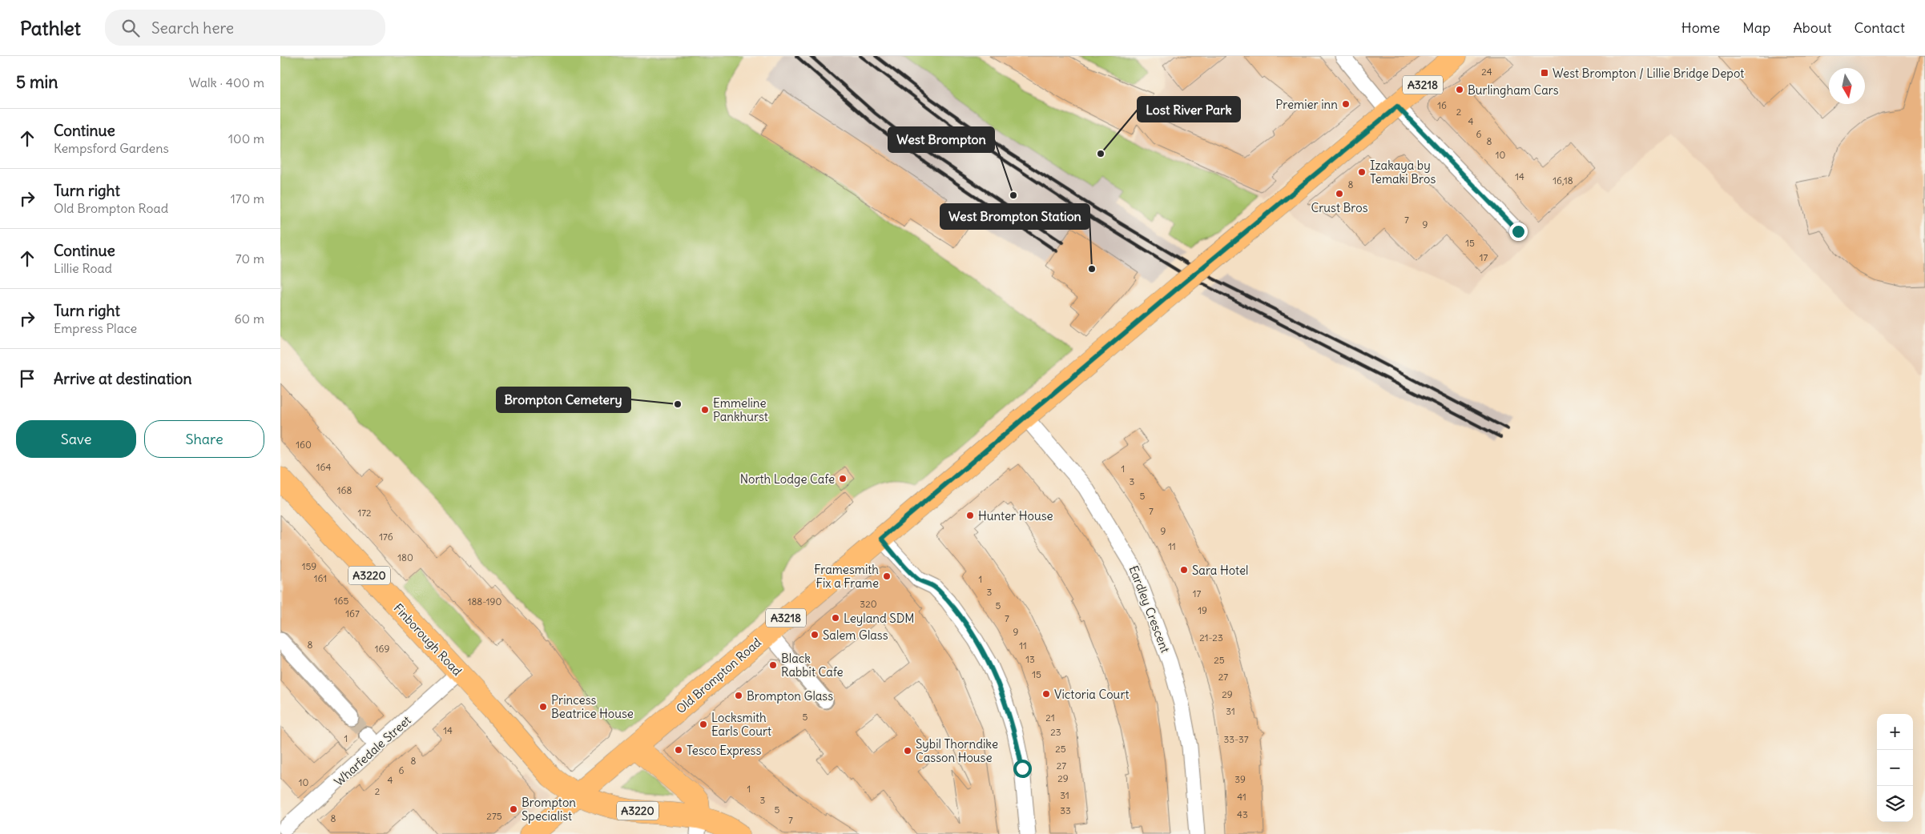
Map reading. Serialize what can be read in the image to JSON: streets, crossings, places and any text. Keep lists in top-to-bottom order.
{
  "streets": {
    "main road": [
      "A3218",
      "A3220",
      "Finborough Road",
      "Old Brompton Road"
    ],
    "street": ["Eardley Crescent", "Wharfedale Street"]
  },
  "crossings": [
    ["A3218", "Old Brompton Road"],
    ["A3220", "Finborough Road"],
    ["A3220", "Old Brompton Road"],
    ["Eardley Crescent", "Old Brompton Road"],
    ["Finborough Road", "Old Brompton Road"],
    ["Finborough Road", "Wharfedale Street"]
  ],
  "places": {
    "transit": ["West Brompton / Lillie Bridge Depot"],
    "other": [
      "Burlingham Cars",
      "Premier inn",
      "Lost River Park",
      "Izakaya by Temaki Bros",
      "Crust Bros",
      "West Brompton",
      "West Brompton Station",
      "Brompton Cemetery",
      "Emmeline Pankhurst",
      "North Lodge Cafe",
      "Hunter House",
      "Sara Hotel",
      "Framesmith Fix a Frame",
      "Leyland SDM",
      "Salem Glass",
      "Black Rabbit Cafe",
      "Victoria Court",
      "Brompton Glass",
      "Princess Beatrice House",
      "Locksmith Earls Court",
      "Tesco Express",
      "Sybil Thorndike Casson House",
      "Brompton Specialist"
    ]
  },
  "house_numbers": [
    "24",
    "16",
    "2",
    "4",
    "6",
    "8",
    "10",
    "14",
    "16,18",
    "8",
    "7",
    "9",
    "15",
    "17",
    "160",
    "164",
    "1",
    "3",
    "168",
    "5",
    "7",
    "172",
    "9",
    "176",
    "11",
    "180",
    "159",
    "161",
    "1",
    "3",
    "17",
    "165",
    "188-190",
    "320",
    "5",
    "19",
    "167",
    "7",
    "9",
    "21-23",
    "8",
    "11",
    "169",
    "13",
    "25",
    "15",
    "27",
    "29",
    "31",
    "5",
    "21",
    "14",
    "23",
    "1",
    "33-37",
    "25",
    "8",
    "27",
    "6",
    "29",
    "39",
    "4",
    "10",
    "1",
    "2",
    "31",
    "41",
    "3",
    "5",
    "33",
    "43",
    "275",
    "8",
    "7"
  ],
  "north": "bottom",
  "page": {
    "header": "Pathlet",
    "search": "Search here",
    "nav": [
      "Home",
      "Map",
      "About",
      "Contact"
    ],
    "heading": ["5 min", "Walk · 400 m"],
    "list": [
      ["Continue", "Kempsford Gardens", "100 m"],
      ["Turn right", "Old Brompton Road", "170 m"],
      ["Continue", "Lillie Road", "70 m"],
      ["Turn right", "Empress Place", "60 m"],
      "Arrive at destination"
    ],
    "buttons": ["Save", "Share"],
    "map_buttons": ["+", "−"]
  }
}
